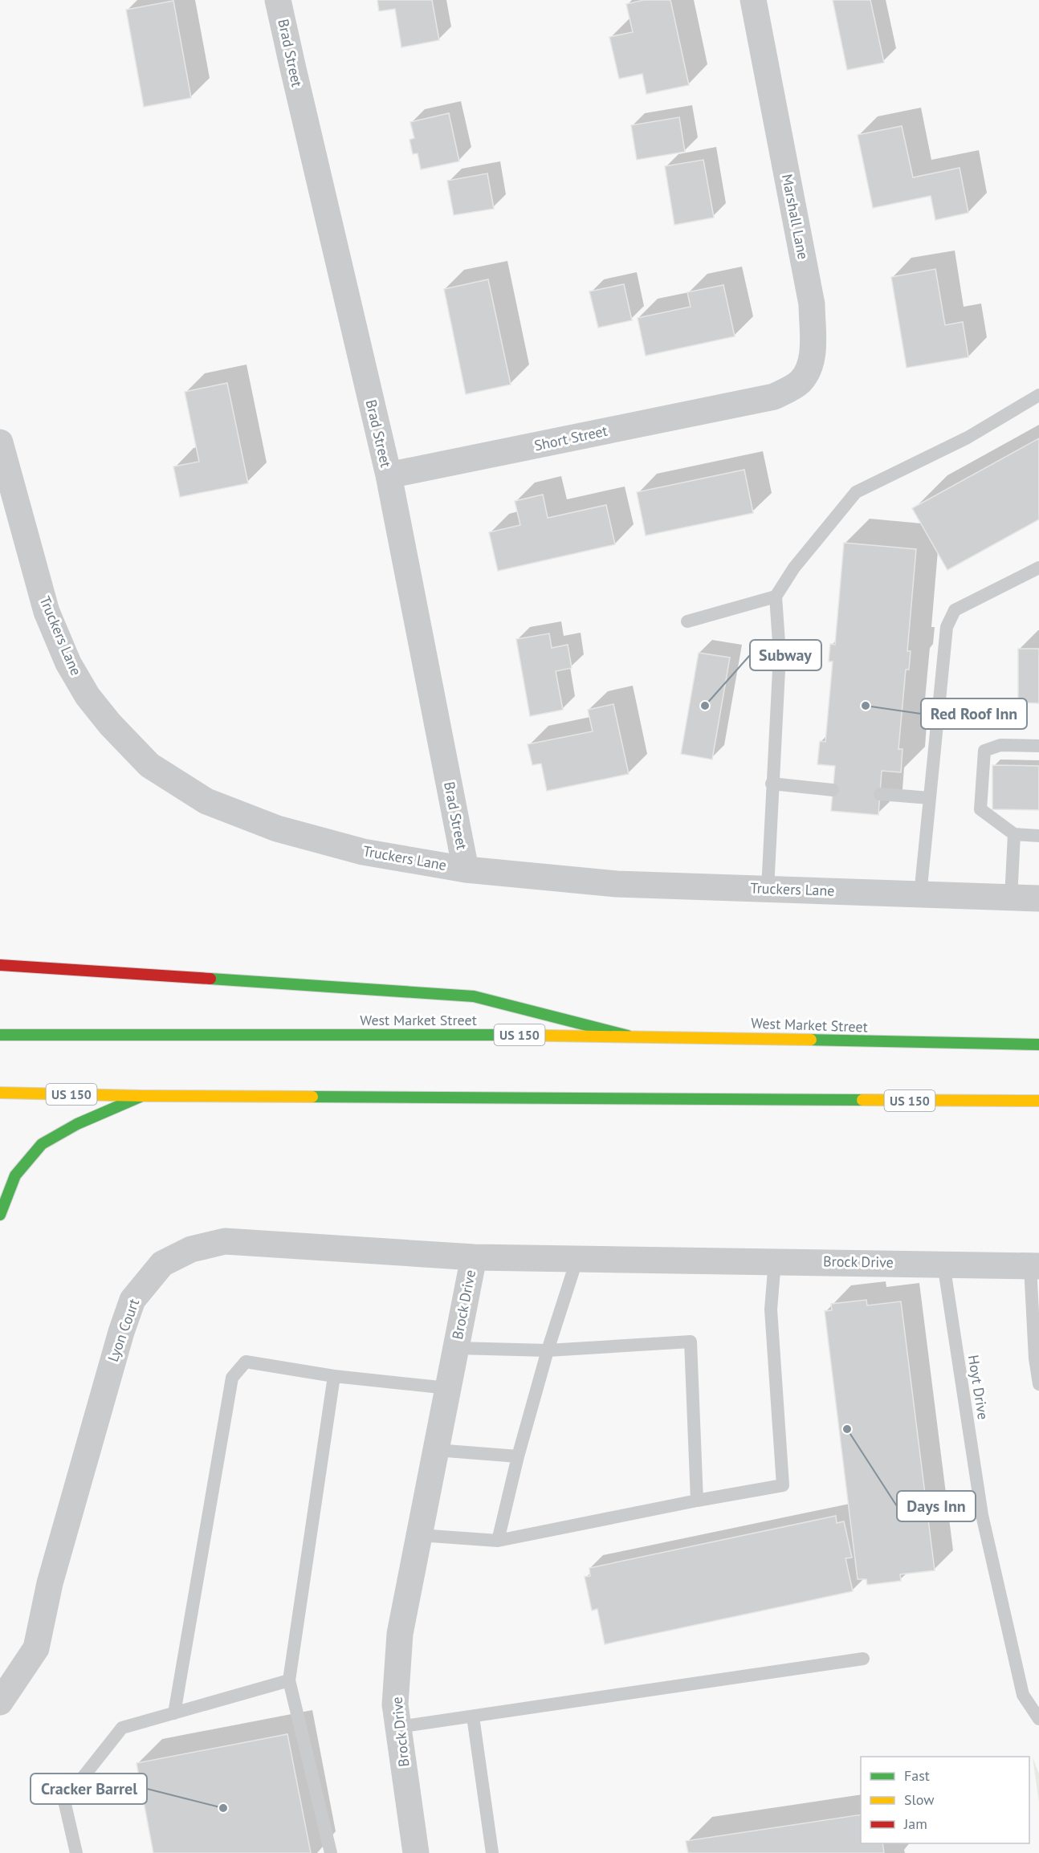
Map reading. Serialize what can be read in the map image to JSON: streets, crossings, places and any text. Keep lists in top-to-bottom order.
{
  "streets": {
    "main road": ["West Market Street", "US 150"],
    "street": [
      "Brad Street",
      "Marshall Lane",
      "Short Street",
      "Truckers Lane",
      "Brock Drive",
      "Lyon Court"
    ],
    "lane": ["Hoyt Drive"]
  },
  "crossings": [
    ["Brad Street", "Short Street"],
    ["Brad Street", "Truckers Lane"],
    ["Marshall Lane", "Short Street"],
    ["Brock Drive", "Lyon Court"],
    ["Brock Drive", "Hoyt Drive"]
  ],
  "places": [
    "Subway",
    "Red Roof Inn",
    "Days Inn",
    "Cracker Barrel"
  ],
  "legend": ["Fast", "Slow", "Jam"]
}
